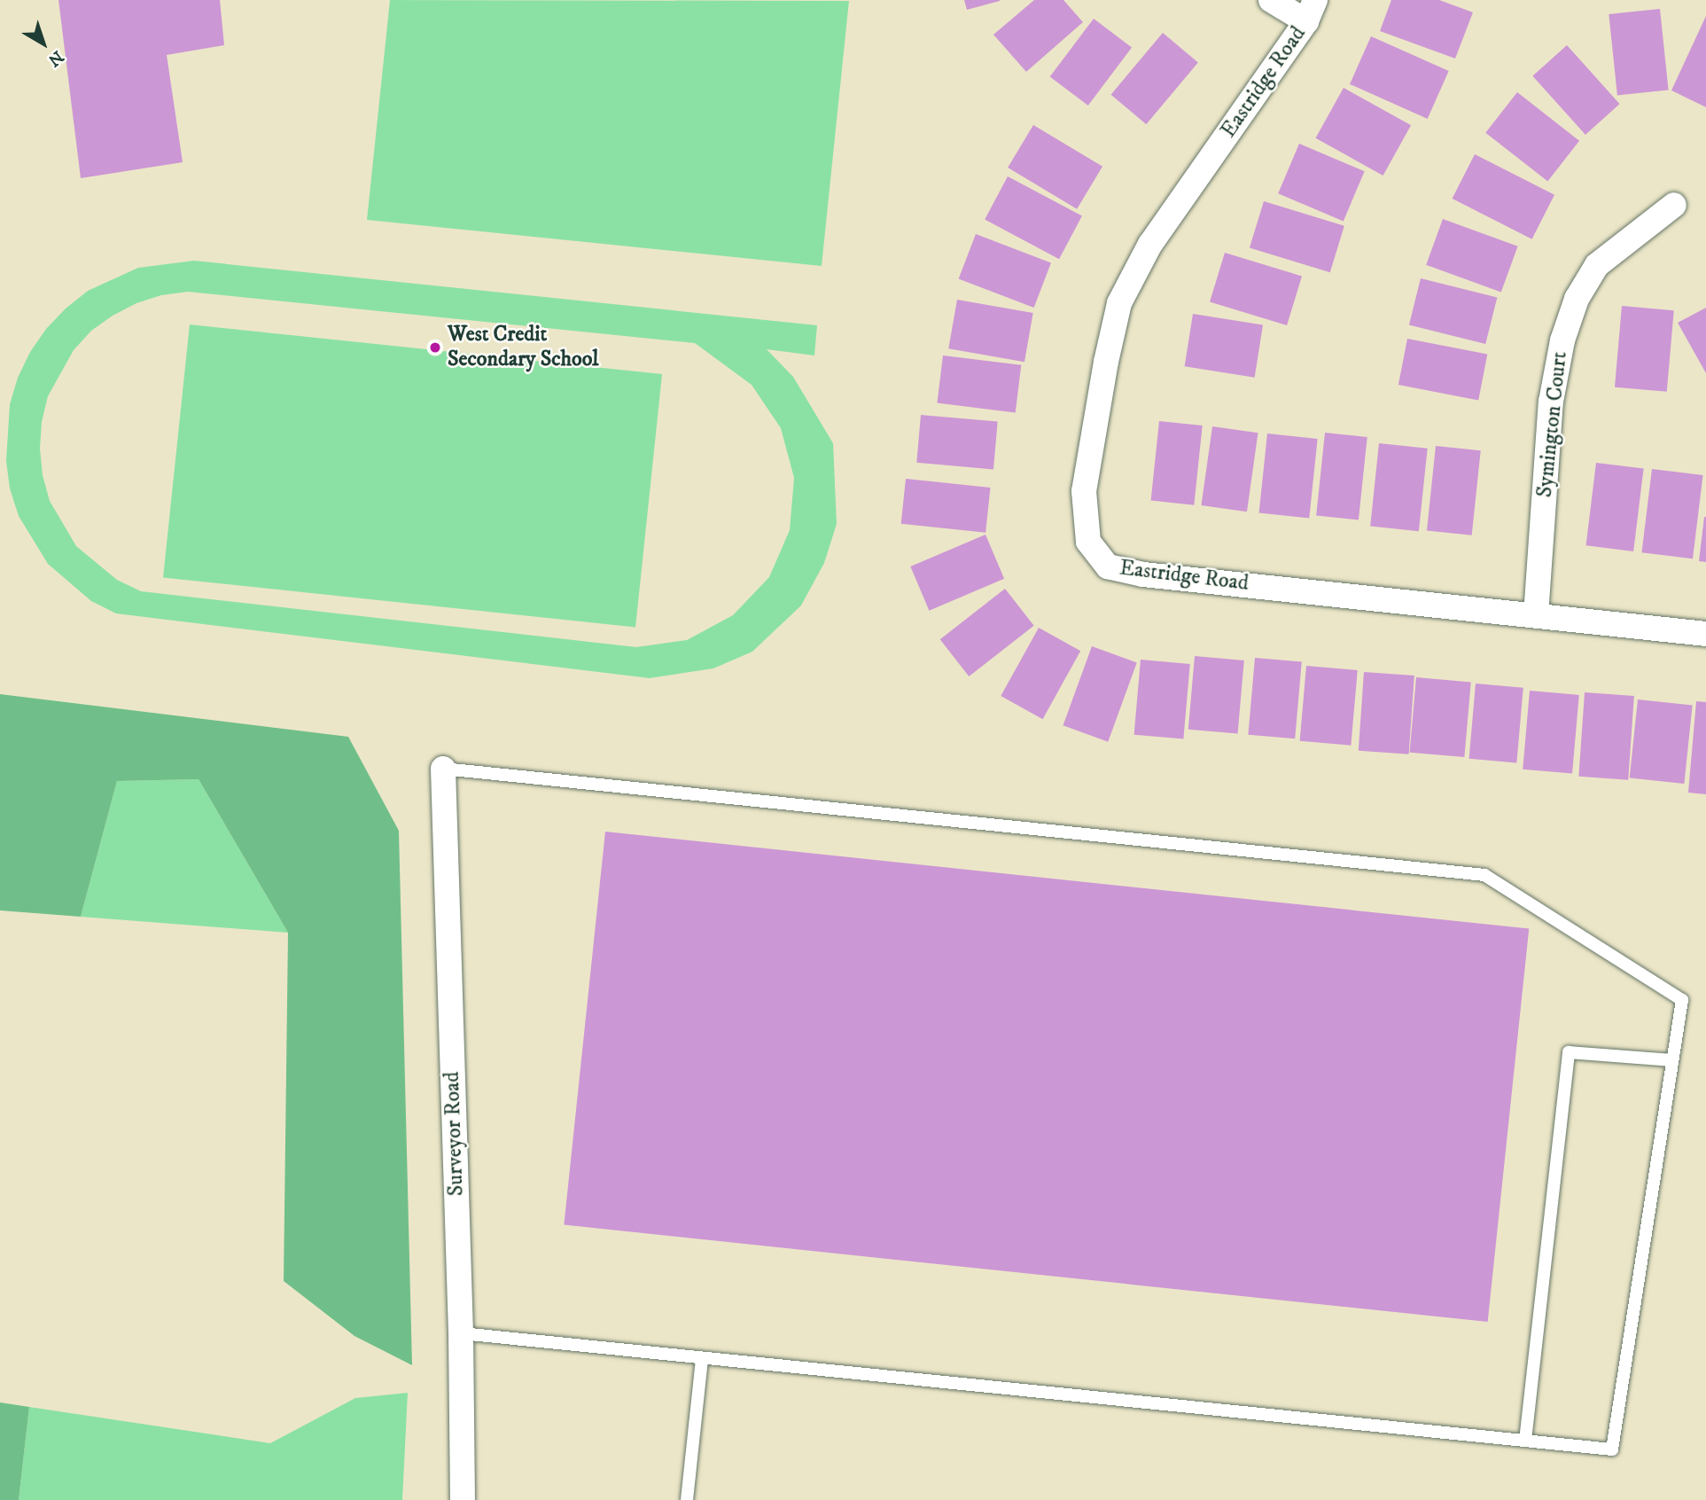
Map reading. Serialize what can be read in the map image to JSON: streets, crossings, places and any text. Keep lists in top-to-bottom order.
{
  "streets": {
    "street": ["Eastridge Road", "Symington Court", "Surveyor Road"]
  },
  "crossings": [
    ["Eastridge Road", "Symington Court"]
  ],
  "places": ["West Credit Secondary School"],
  "north": "bottom right"
}
